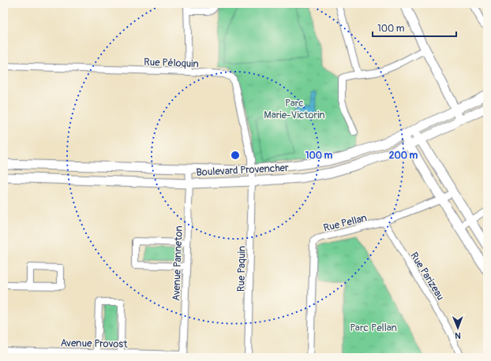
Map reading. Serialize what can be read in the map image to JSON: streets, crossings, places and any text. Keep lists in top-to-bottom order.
{
  "streets": {
    "street": [
      "Rue Péloquin",
      "Boulevard Provencher",
      "Rue Pellan",
      "Avenue Panneton",
      "Rue Paquin",
      "Rue Parizeau",
      "Avenue Provost"
    ]
  },
  "crossings": [
    ["Rue Péloquin", "Boulevard Provencher"],
    ["Rue Péloquin", "Rue Paquin"],
    ["Boulevard Provencher", "Avenue Panneton"],
    ["Boulevard Provencher", "Rue Paquin"],
    ["Rue Pellan", "Rue Parizeau"],
    ["Avenue Panneton", "Avenue Provost"]
  ],
  "parks": ["Parc Marie-Victorin", "Parc Pellan"],
  "scale_bar": "100 m",
  "north": "bottom",
  "rings": ["100 m", "200 m"]
}
